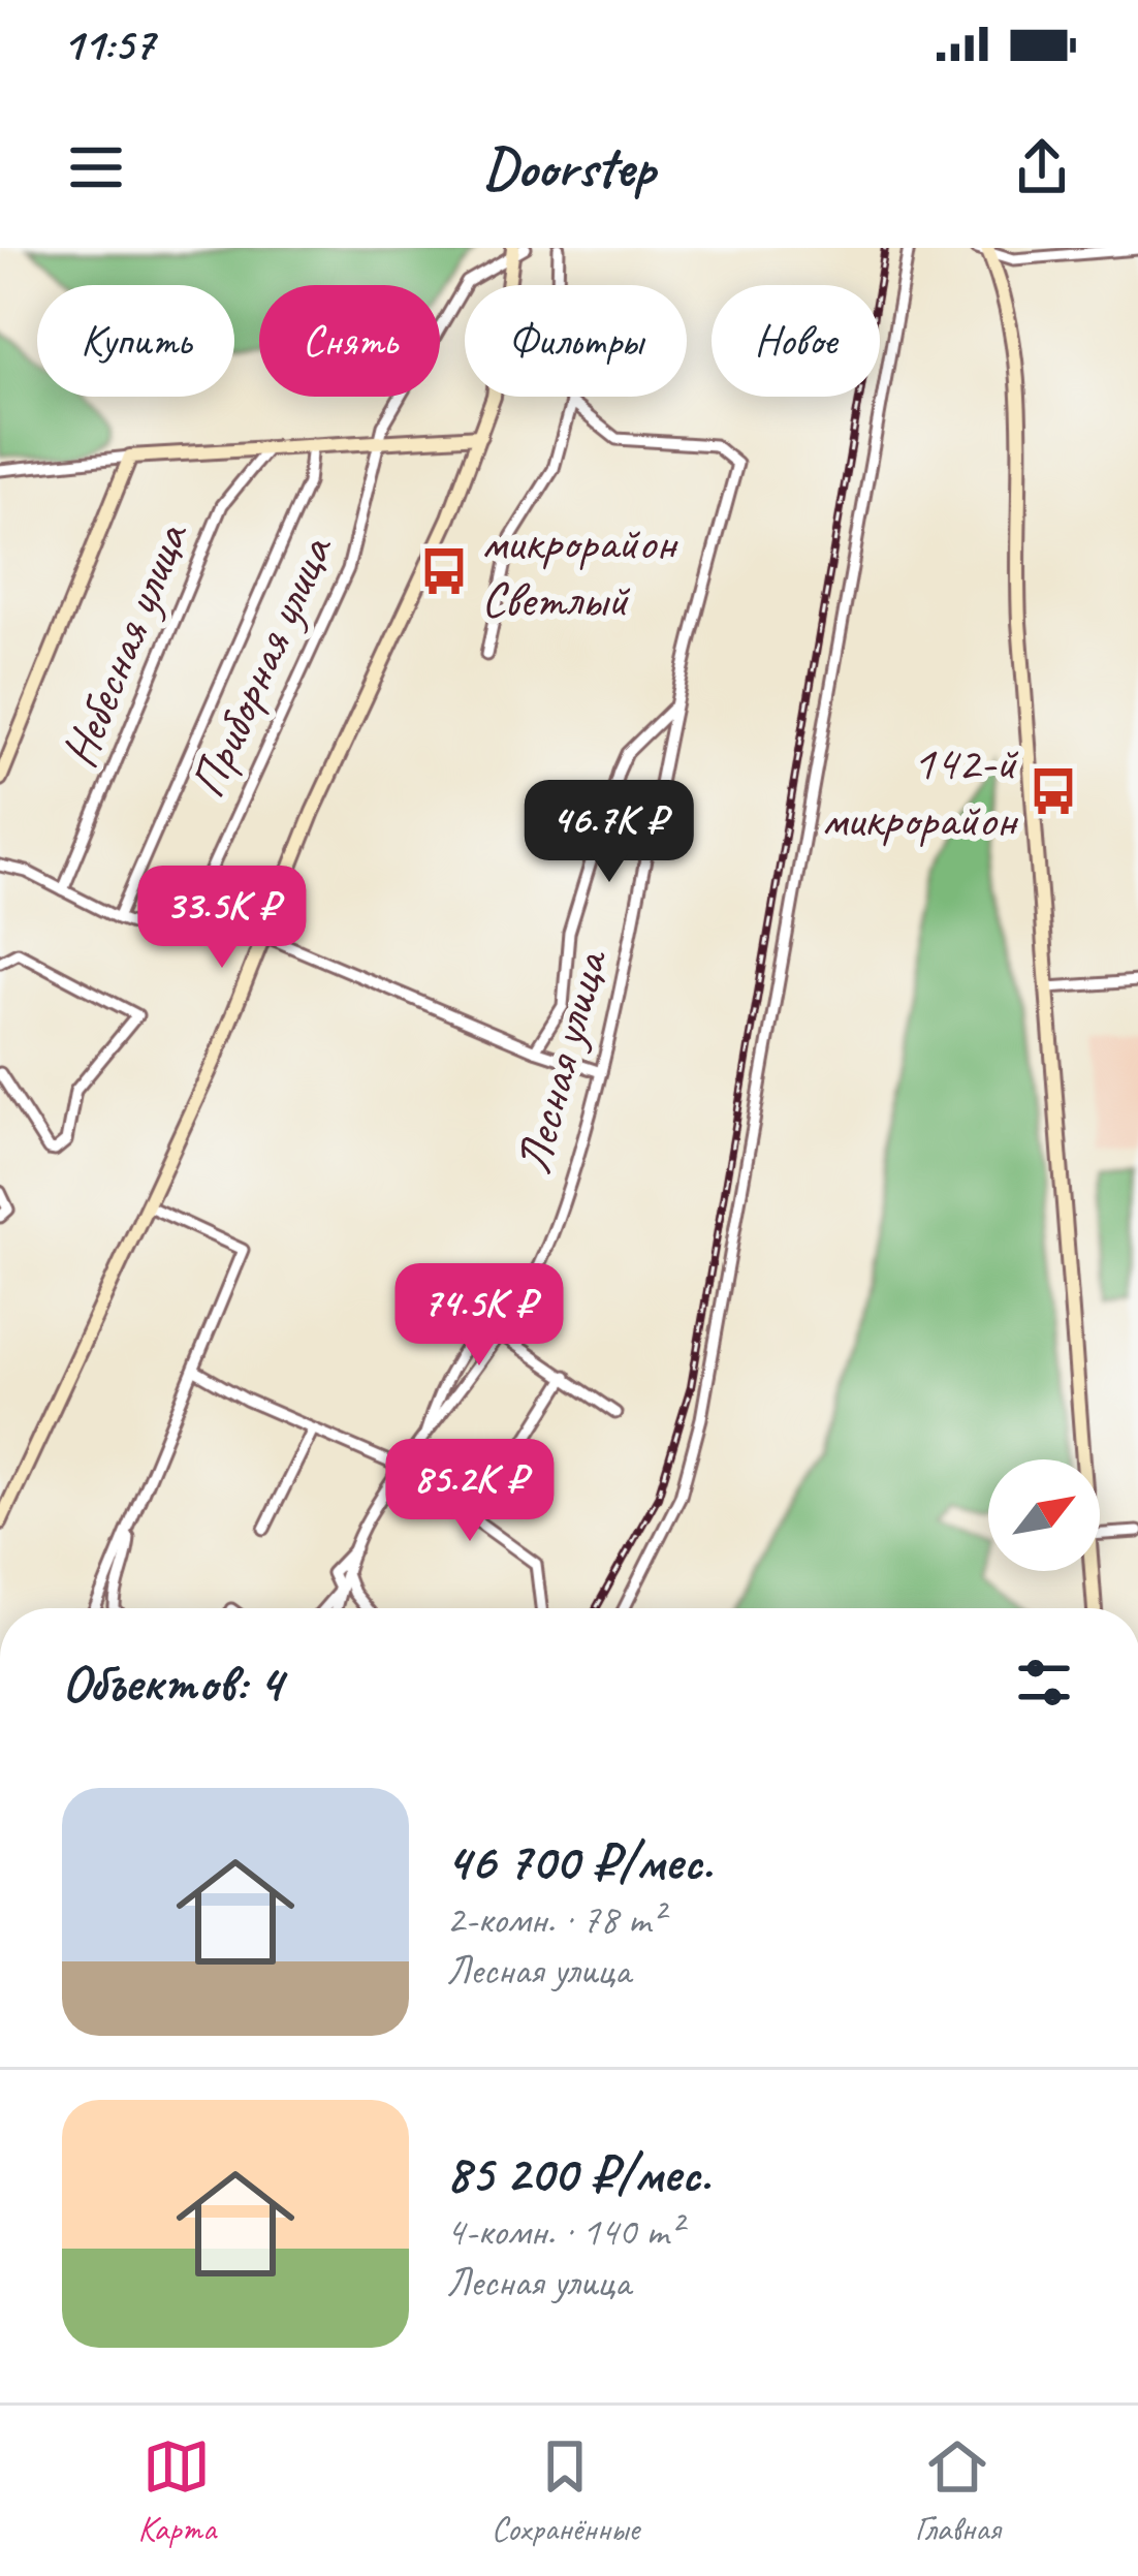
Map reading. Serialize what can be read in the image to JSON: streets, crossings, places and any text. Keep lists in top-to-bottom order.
{
  "streets": {
    "street": ["Небесная улица", "Приборная улица", "Лесная улица"]
  },
  "places": {
    "bus stop": ["микрорайон Светлый", "142-й микрорайон"]
  },
  "north": "top right",
  "page": {
    "status": "11:57",
    "header": "Doorstep",
    "chip": [
      "Купить",
      "Снять",
      "Фильтры",
      "Новое"
    ],
    "price": [
      "46.7K ₽",
      "33.5K ₽",
      "74.5K ₽",
      "85.2K ₽"
    ],
    "heading": "Объектов: 4",
    "list": [
      {
        "name": "46 700 ₽/мес.",
        "note": "2-комн. · 78 m² · Лесная улица"
      },
      {
        "name": "85 200 ₽/мес.",
        "note": "4-комн. · 140 m² · Лесная улица"
      }
    ],
    "tabs": ["Карта", "Сохранённые", "Главная"]
  }
}
